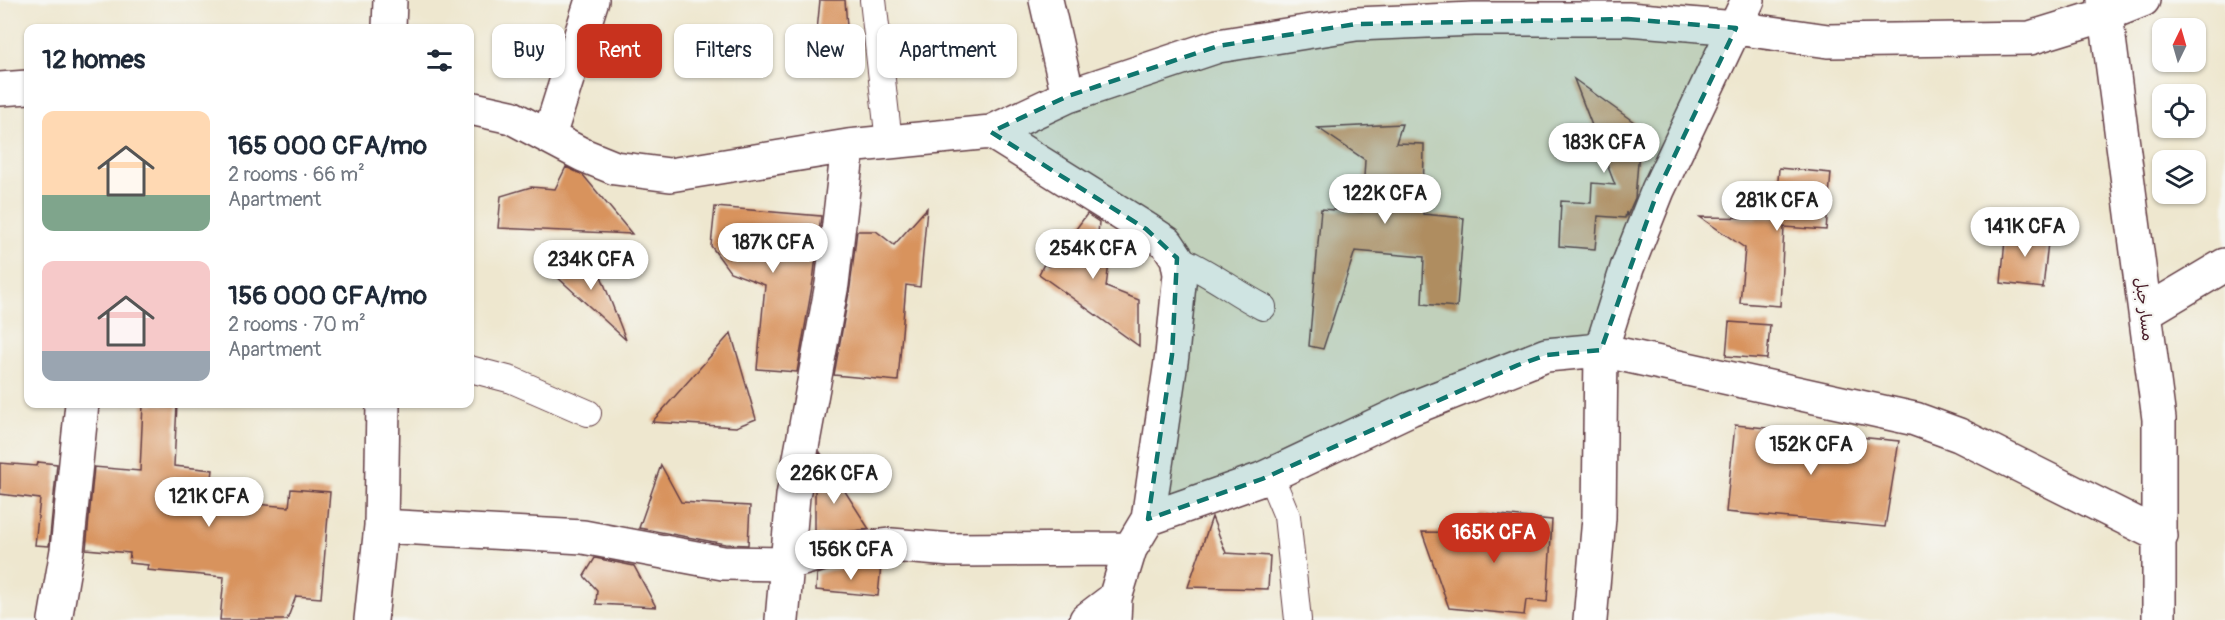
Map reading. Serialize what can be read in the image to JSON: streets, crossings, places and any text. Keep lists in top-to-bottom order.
{
  "streets": {
    "street": ["مسار جبل"]
  },
  "north": "top",
  "page": {
    "chip": [
      "Buy",
      "Rent",
      "Filters",
      "New",
      "Apartment"
    ],
    "heading": "12 homes",
    "list": [
      {
        "name": "165 000 CFA/mo",
        "note": "2 rooms · 66 m² · Apartment"
      },
      {
        "name": "156 000 CFA/mo",
        "note": "2 rooms · 70 m² · Apartment"
      }
    ],
    "price": [
      "183K CFA",
      "122K CFA",
      "281K CFA",
      "141K CFA",
      "187K CFA",
      "254K CFA",
      "234K CFA",
      "152K CFA",
      "226K CFA",
      "121K CFA",
      "165K CFA",
      "156K CFA"
    ]
  }
}
